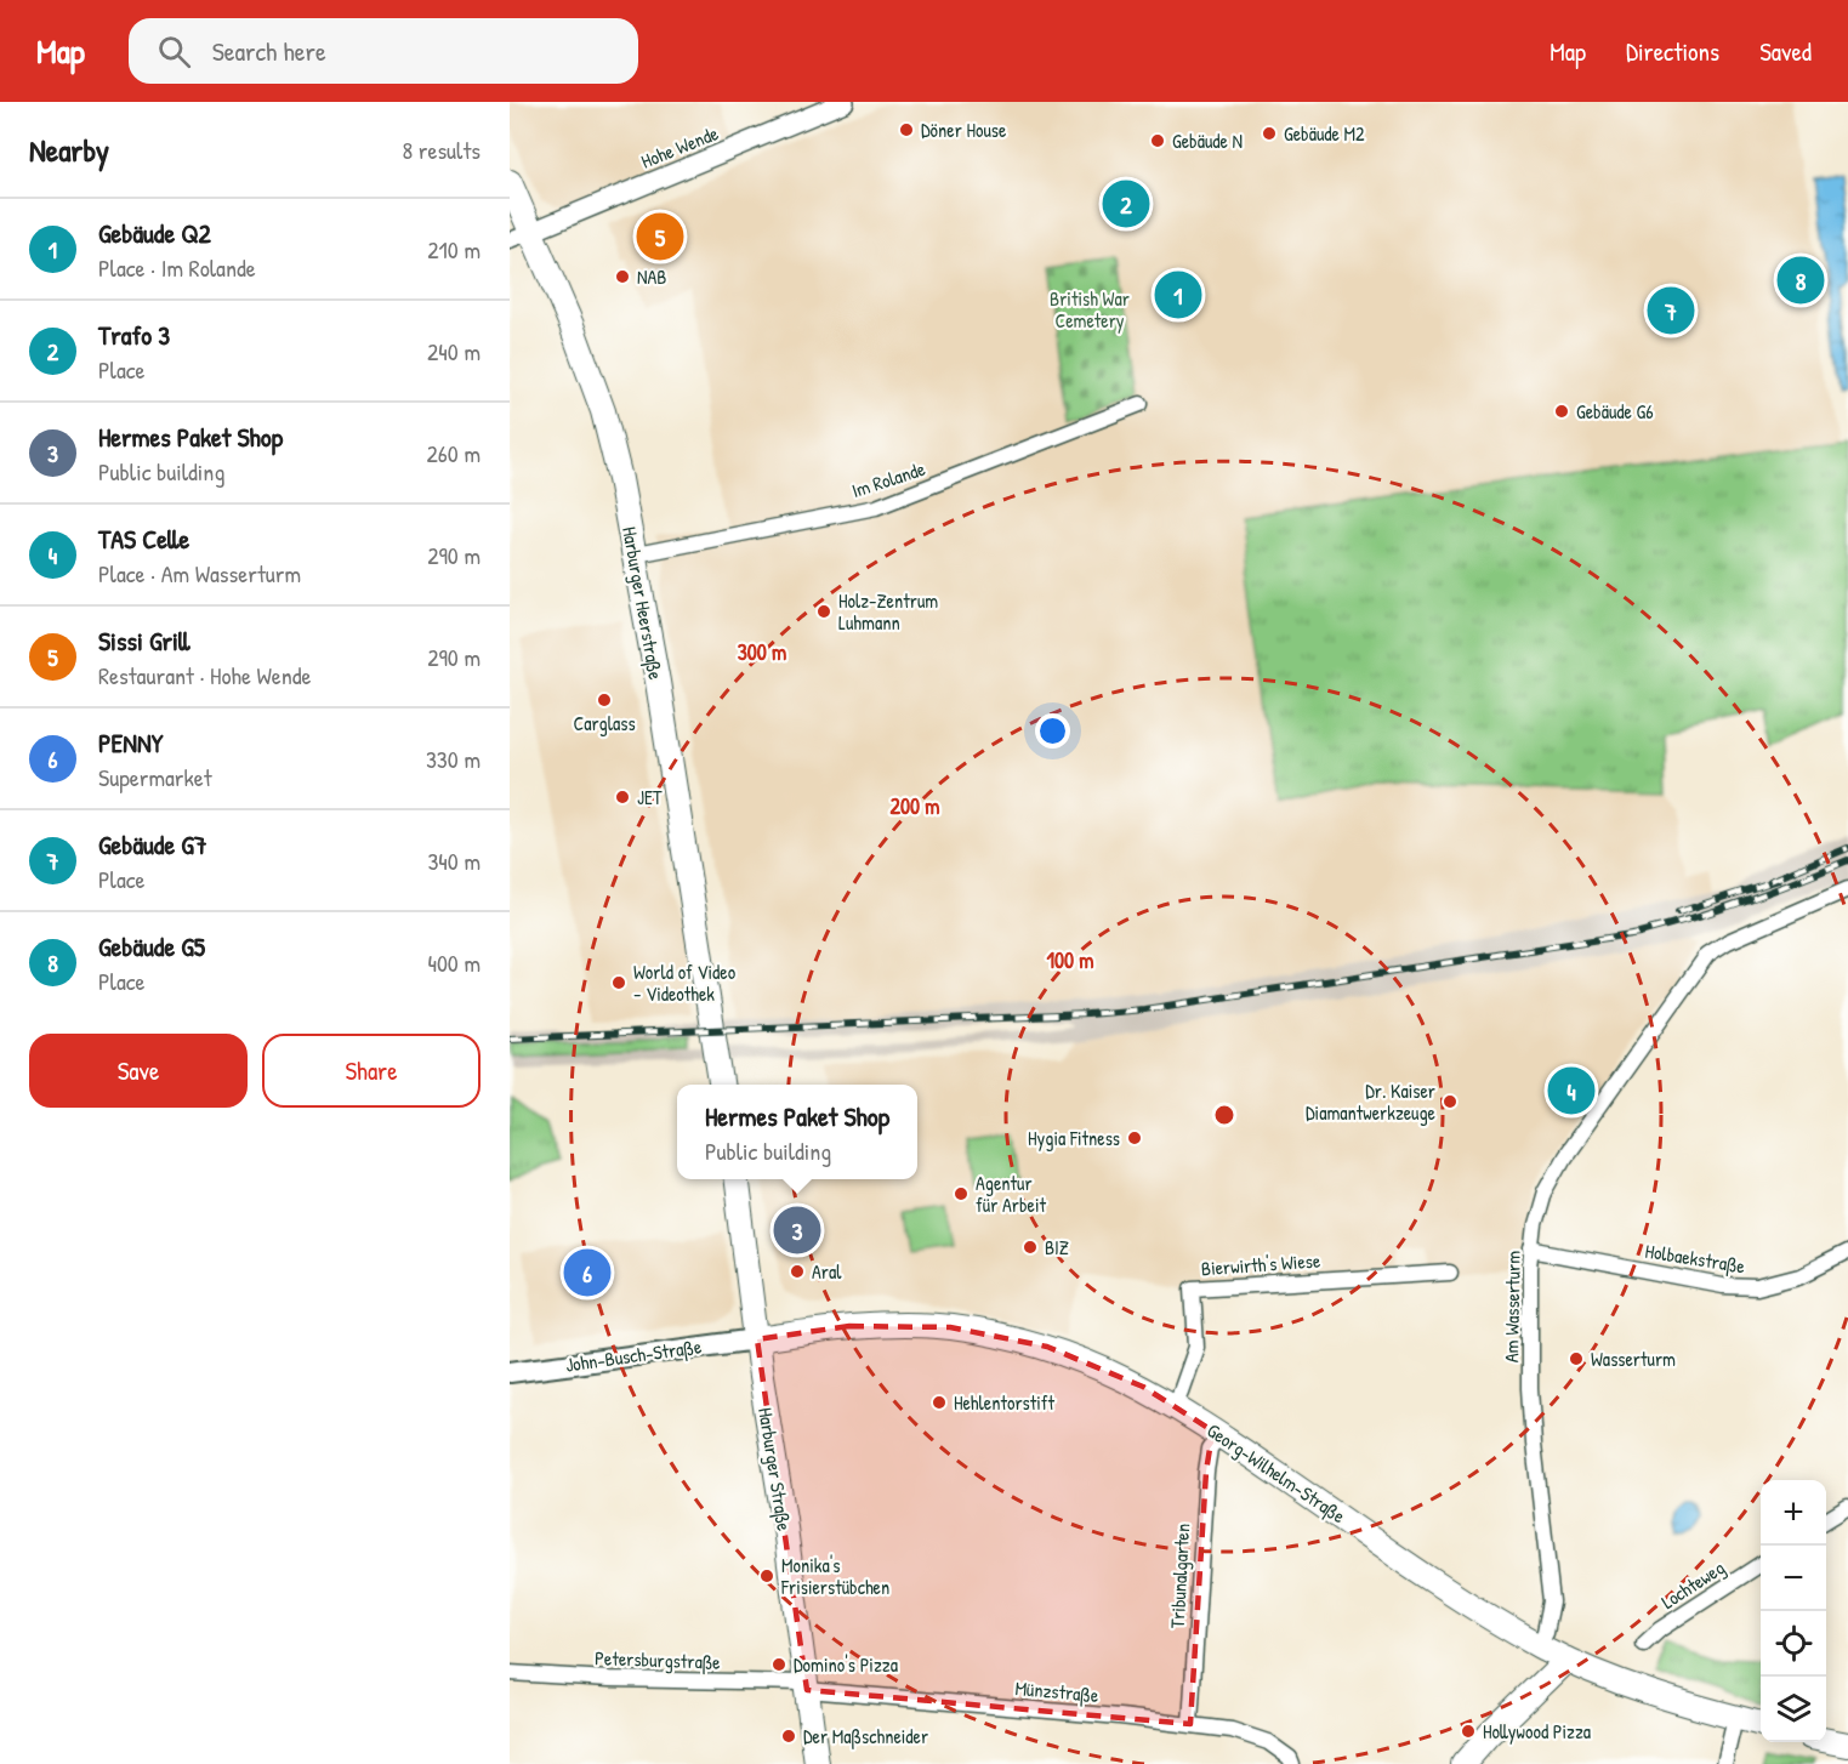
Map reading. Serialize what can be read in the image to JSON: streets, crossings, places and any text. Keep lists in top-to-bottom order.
{
  "streets": {
    "main road": [
      "Harburger Heerstraße",
      "John-Busch-Straße",
      "Harburger Straße",
      "Georg-Wilhelm-Straße"
    ],
    "street": [
      "Hohe Wende",
      "Im Rolande",
      "Holbaekstraße",
      "Bierwirth's Wiese",
      "Am Wasserturm",
      "Tribunalgarten",
      "Lochteweg",
      "Petersburgstraße",
      "Münzstraße"
    ]
  },
  "crossings": [
    ["Hohe Wende", "Harburger Heerstraße"],
    ["Im Rolande", "Harburger Heerstraße"],
    ["Holbaekstraße", "Am Wasserturm"],
    ["Bierwirth's Wiese", "Georg-Wilhelm-Straße"],
    ["Am Wasserturm", "Georg-Wilhelm-Straße"],
    ["John-Busch-Straße", "Harburger Straße"],
    ["John-Busch-Straße", "Georg-Wilhelm-Straße"],
    ["Harburger Straße", "Georg-Wilhelm-Straße"],
    ["Harburger Straße", "Petersburgstraße"],
    ["Harburger Straße", "Münzstraße"],
    ["Georg-Wilhelm-Straße", "Tribunalgarten"],
    ["Tribunalgarten", "Münzstraße"],
    ["Petersburgstraße", "Münzstraße"]
  ],
  "parks": ["British War Cemetery"],
  "places": [
    "Döner House",
    "Gebäude M2",
    "Gebäude N",
    "NAB",
    "Gebäude G6",
    "Holz-Zentrum Luhmann",
    "Carglass",
    "JET",
    "World of Video - Videothek",
    "Dr. Kaiser Diamantwerkzeuge",
    "Hygia Fitness",
    "Agentur für Arbeit",
    "BIZ",
    "Aral",
    "Wasserturm",
    "Hehlentorstift",
    "Monika's Frisierstübchen",
    "Domino's Pizza",
    "Hollywood Pizza",
    "Der Maßschneider"
  ],
  "page": {
    "header": "Map",
    "search": "Search here",
    "nav": ["Map", "Directions", "Saved"],
    "heading": ["Nearby", "8 results"],
    "pins": [
      "2",
      "5",
      "8",
      "1",
      "7",
      "4",
      "3",
      "6"
    ],
    "list": [
      {
        "mark": "1",
        "name": "Gebäude Q2",
        "note": "Place · Im Rolande",
        "value": "210 m"
      },
      {
        "mark": "2",
        "name": "Trafo 3",
        "note": "Place",
        "value": "240 m"
      },
      {
        "mark": "3",
        "name": "Hermes Paket Shop",
        "note": "Public building",
        "value": "260 m"
      },
      {
        "mark": "4",
        "name": "TAS Celle",
        "note": "Place · Am Wasserturm",
        "value": "290 m"
      },
      {
        "mark": "5",
        "name": "Sissi Grill",
        "note": "Restaurant · Hohe Wende",
        "value": "290 m"
      },
      {
        "mark": "6",
        "name": "PENNY",
        "note": "Supermarket",
        "value": "330 m"
      },
      {
        "mark": "7",
        "name": "Gebäude G7",
        "note": "Place",
        "value": "340 m"
      },
      {
        "mark": "8",
        "name": "Gebäude G5",
        "note": "Place",
        "value": "400 m"
      }
    ],
    "buttons": ["Save", "Share"],
    "popup": ["Hermes Paket Shop", "Public building"],
    "map_buttons": ["+", "−"]
  },
  "rings": ["300 m", "200 m", "100 m"]
}
